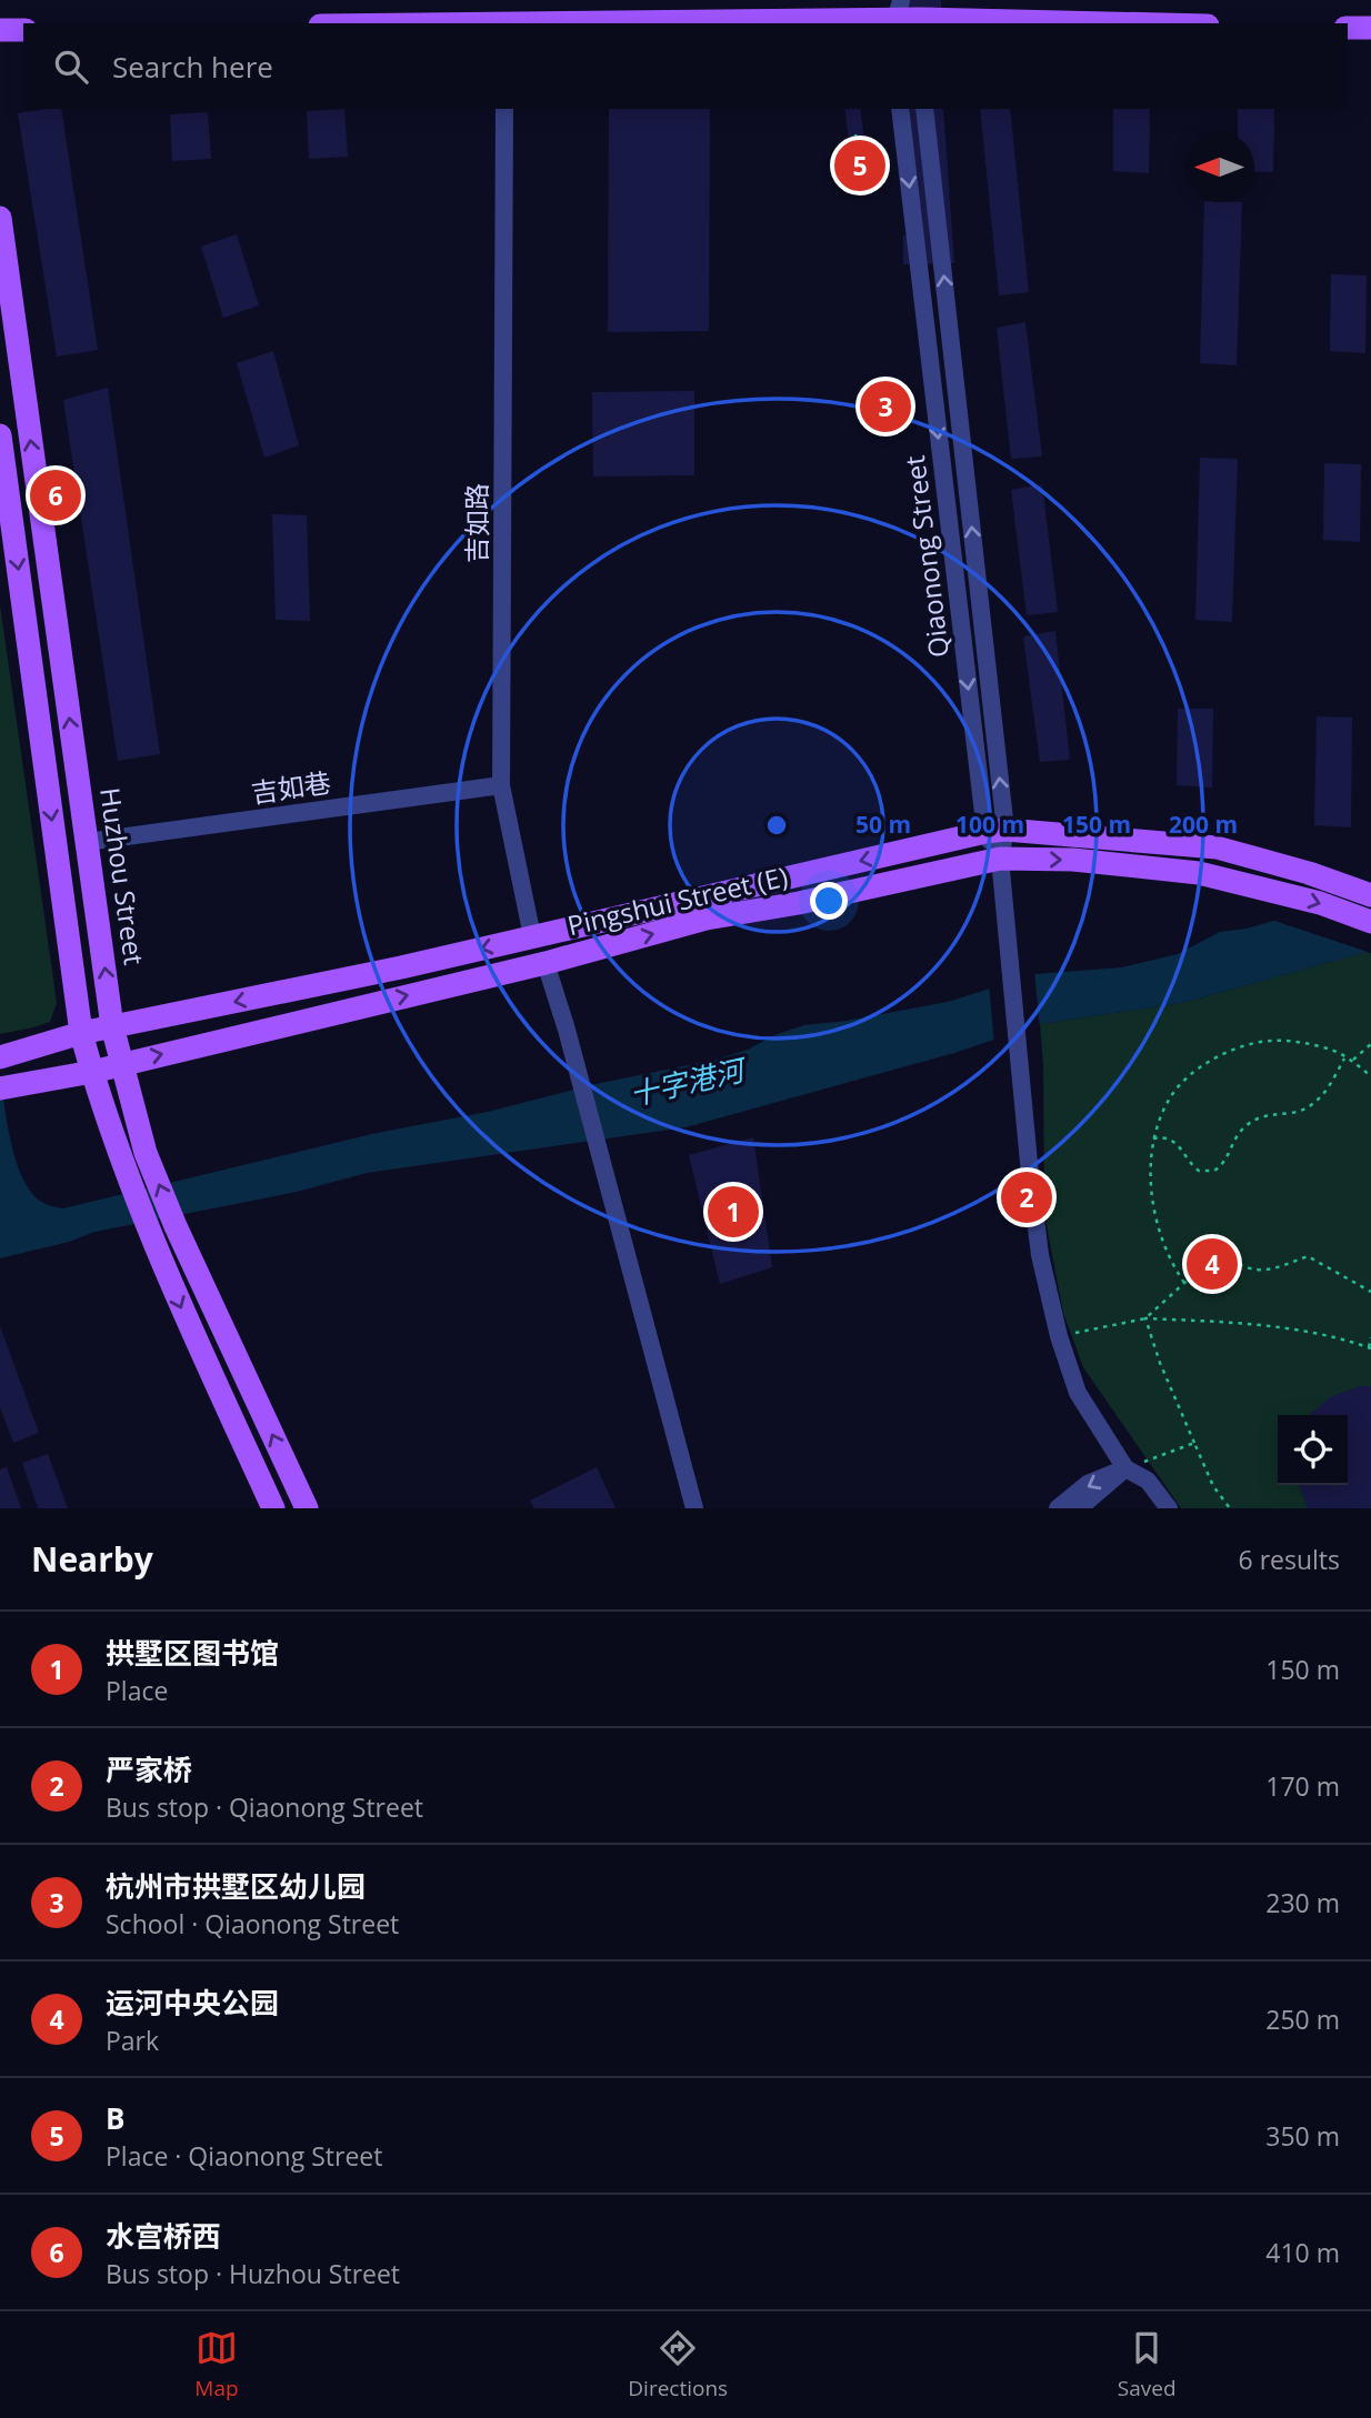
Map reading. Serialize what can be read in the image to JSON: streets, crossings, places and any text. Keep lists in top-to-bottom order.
{
  "streets": {
    "main road": ["Huzhou Street", "Pingshui Street (E)"],
    "street": ["吉如路", "Qiaonong Street", "吉如巷"]
  },
  "crossings": [
    ["吉如路", "吉如巷"],
    ["吉如路", "Pingshui Street (E)"],
    ["Qiaonong Street", "Pingshui Street (E)"],
    ["吉如巷", "Huzhou Street"],
    ["Huzhou Street", "Pingshui Street (E)"]
  ],
  "water": ["十字港河"],
  "north": "left",
  "page": {
    "search": "Search here",
    "pins": [
      "5",
      "3",
      "6",
      "2",
      "1",
      "4"
    ],
    "heading": ["Nearby", "6 results"],
    "list": [
      {
        "mark": "1",
        "name": "拱墅区图书馆",
        "note": "Place",
        "value": "150 m"
      },
      {
        "mark": "2",
        "name": "严家桥",
        "note": "Bus stop · Qiaonong Street",
        "value": "170 m"
      },
      {
        "mark": "3",
        "name": "杭州市拱墅区幼儿园",
        "note": "School · Qiaonong Street",
        "value": "230 m"
      },
      {
        "mark": "4",
        "name": "运河中央公园",
        "note": "Park",
        "value": "250 m"
      },
      {
        "mark": "5",
        "name": "B",
        "note": "Place · Qiaonong Street",
        "value": "350 m"
      },
      {
        "mark": "6",
        "name": "水宫桥西",
        "note": "Bus stop · Huzhou Street",
        "value": "410 m"
      }
    ],
    "nav": ["Map", "Directions", "Saved"]
  },
  "rings": [
    "50 m",
    "100 m",
    "150 m",
    "200 m"
  ]
}
